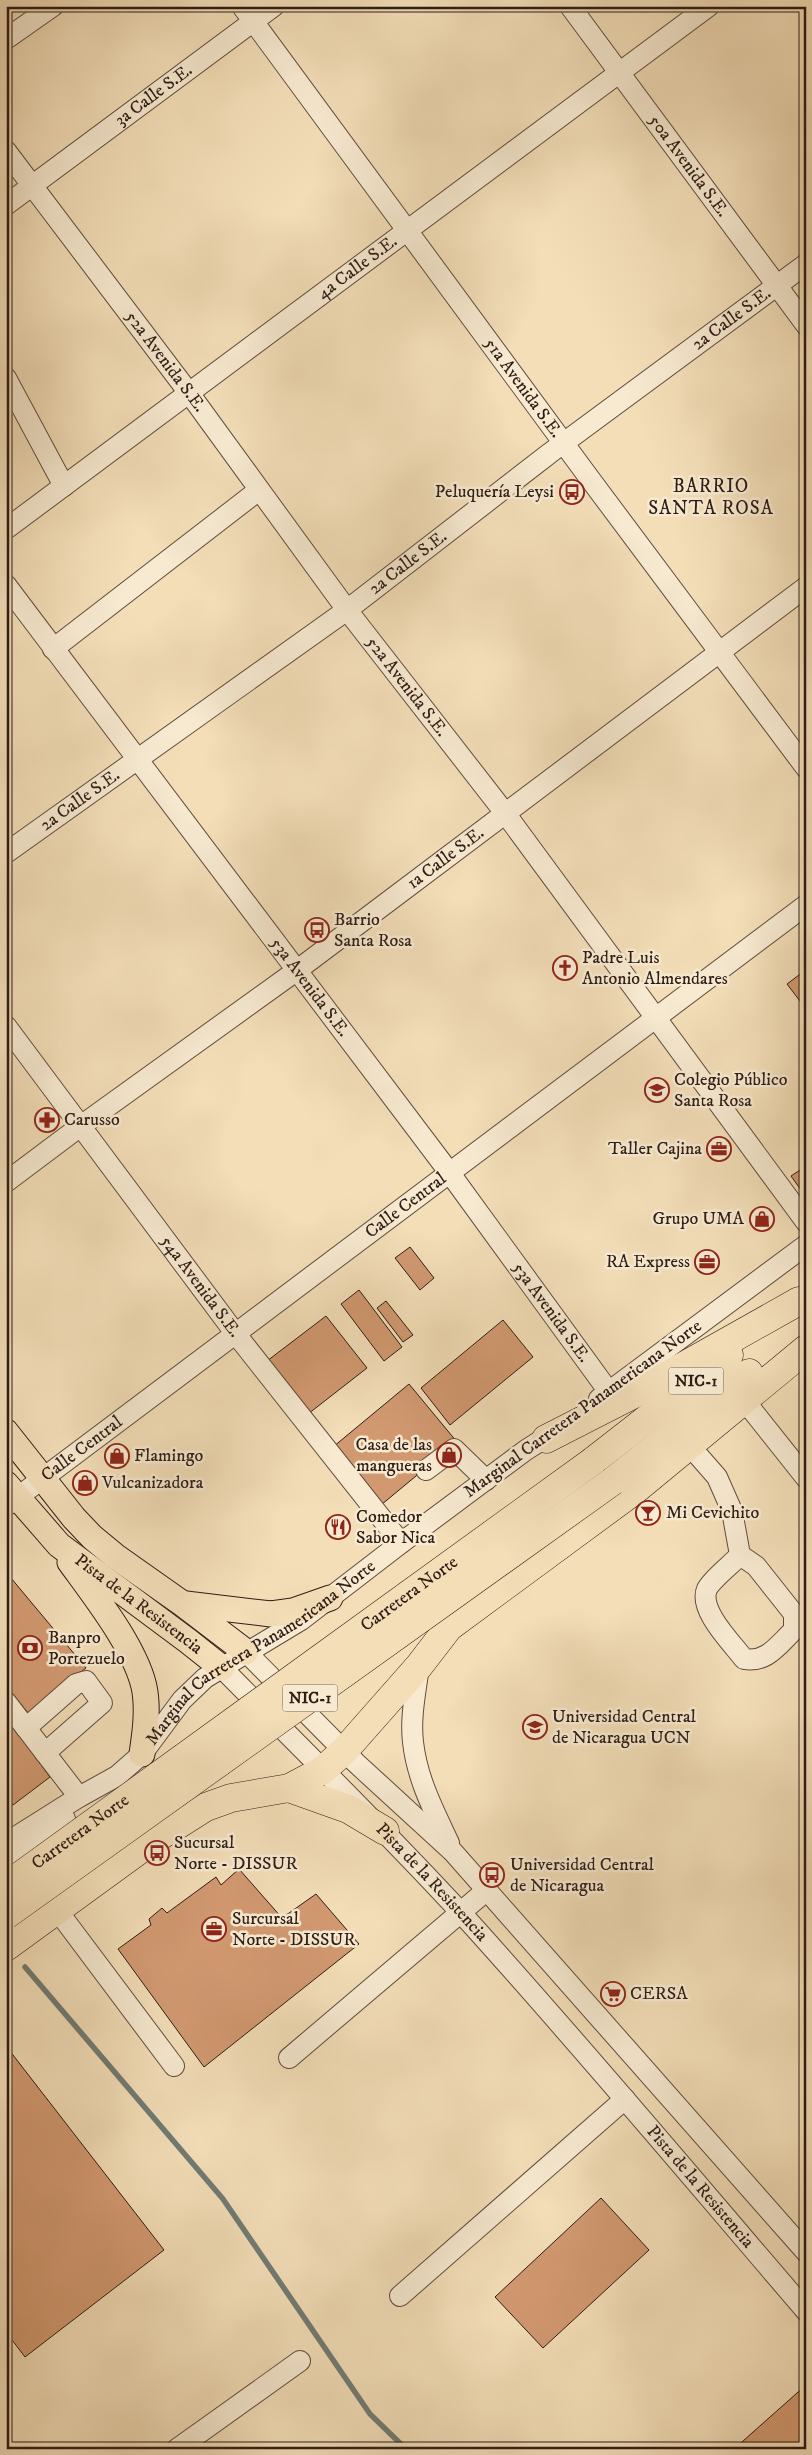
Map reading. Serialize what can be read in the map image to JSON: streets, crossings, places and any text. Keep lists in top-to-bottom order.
{
  "streets": {
    "highway": ["NIC-1", "Carretera Norte"],
    "main road": ["Pista de la Resistencia"],
    "street": [
      "3a Calle S.E.",
      "50a Avenida S.E.",
      "4a Calle S.E.",
      "2a Calle S.E.",
      "52a Avenida S.E.",
      "51a Avenida S.E.",
      "1a Calle S.E.",
      "53a Avenida S.E.",
      "Calle Central",
      "54a Avenida S.E.",
      "Marginal Carretera Panamericana Norte"
    ]
  },
  "crossings": [
    ["3a Calle S.E.", "52a Avenida S.E."],
    ["3a Calle S.E.", "51a Avenida S.E."],
    ["50a Avenida S.E.", "4a Calle S.E."],
    ["50a Avenida S.E.", "2a Calle S.E."],
    ["4a Calle S.E.", "52a Avenida S.E."],
    ["4a Calle S.E.", "51a Avenida S.E."],
    ["2a Calle S.E.", "52a Avenida S.E."],
    ["2a Calle S.E.", "51a Avenida S.E."],
    ["2a Calle S.E.", "53a Avenida S.E."],
    ["52a Avenida S.E.", "1a Calle S.E."],
    ["52a Avenida S.E.", "Calle Central"],
    ["51a Avenida S.E.", "1a Calle S.E."],
    ["1a Calle S.E.", "53a Avenida S.E."],
    ["1a Calle S.E.", "54a Avenida S.E."],
    ["53a Avenida S.E.", "Calle Central"],
    ["53a Avenida S.E.", "Marginal Carretera Panamericana Norte"],
    ["Calle Central", "54a Avenida S.E."],
    ["Calle Central", "Pista de la Resistencia"],
    ["54a Avenida S.E.", "Marginal Carretera Panamericana Norte"],
    ["Marginal Carretera Panamericana Norte", "Pista de la Resistencia"]
  ],
  "districts": ["BARRIO SANTA ROSA"],
  "places": {
    "bus stop": [
      "Peluquería Leysi",
      "Barrio Santa Rosa",
      "Sucursal Norte - DISSUR",
      "Universidad Central de Nicaragua"
    ],
    "church": ["Padre Luis Antonio Almendares"],
    "school or university": ["Colegio Público Santa Rosa", "Universidad Central de Nicaragua UCN"],
    "pharmacy": ["Carusso"],
    "office": ["Taller Cajina", "RA Express", "Surcursal Norte - DISSUR"],
    "shop": [
      "Grupo UMA",
      "Casa de las mangueras",
      "Flamingo",
      "Vulcanizadora"
    ],
    "bar": ["Mi Cevichito"],
    "restaurant": ["Comedor Sabor Nica"],
    "bank": ["Banpro Portezuelo"],
    "supermarket": ["CERSA"]
  }
}
